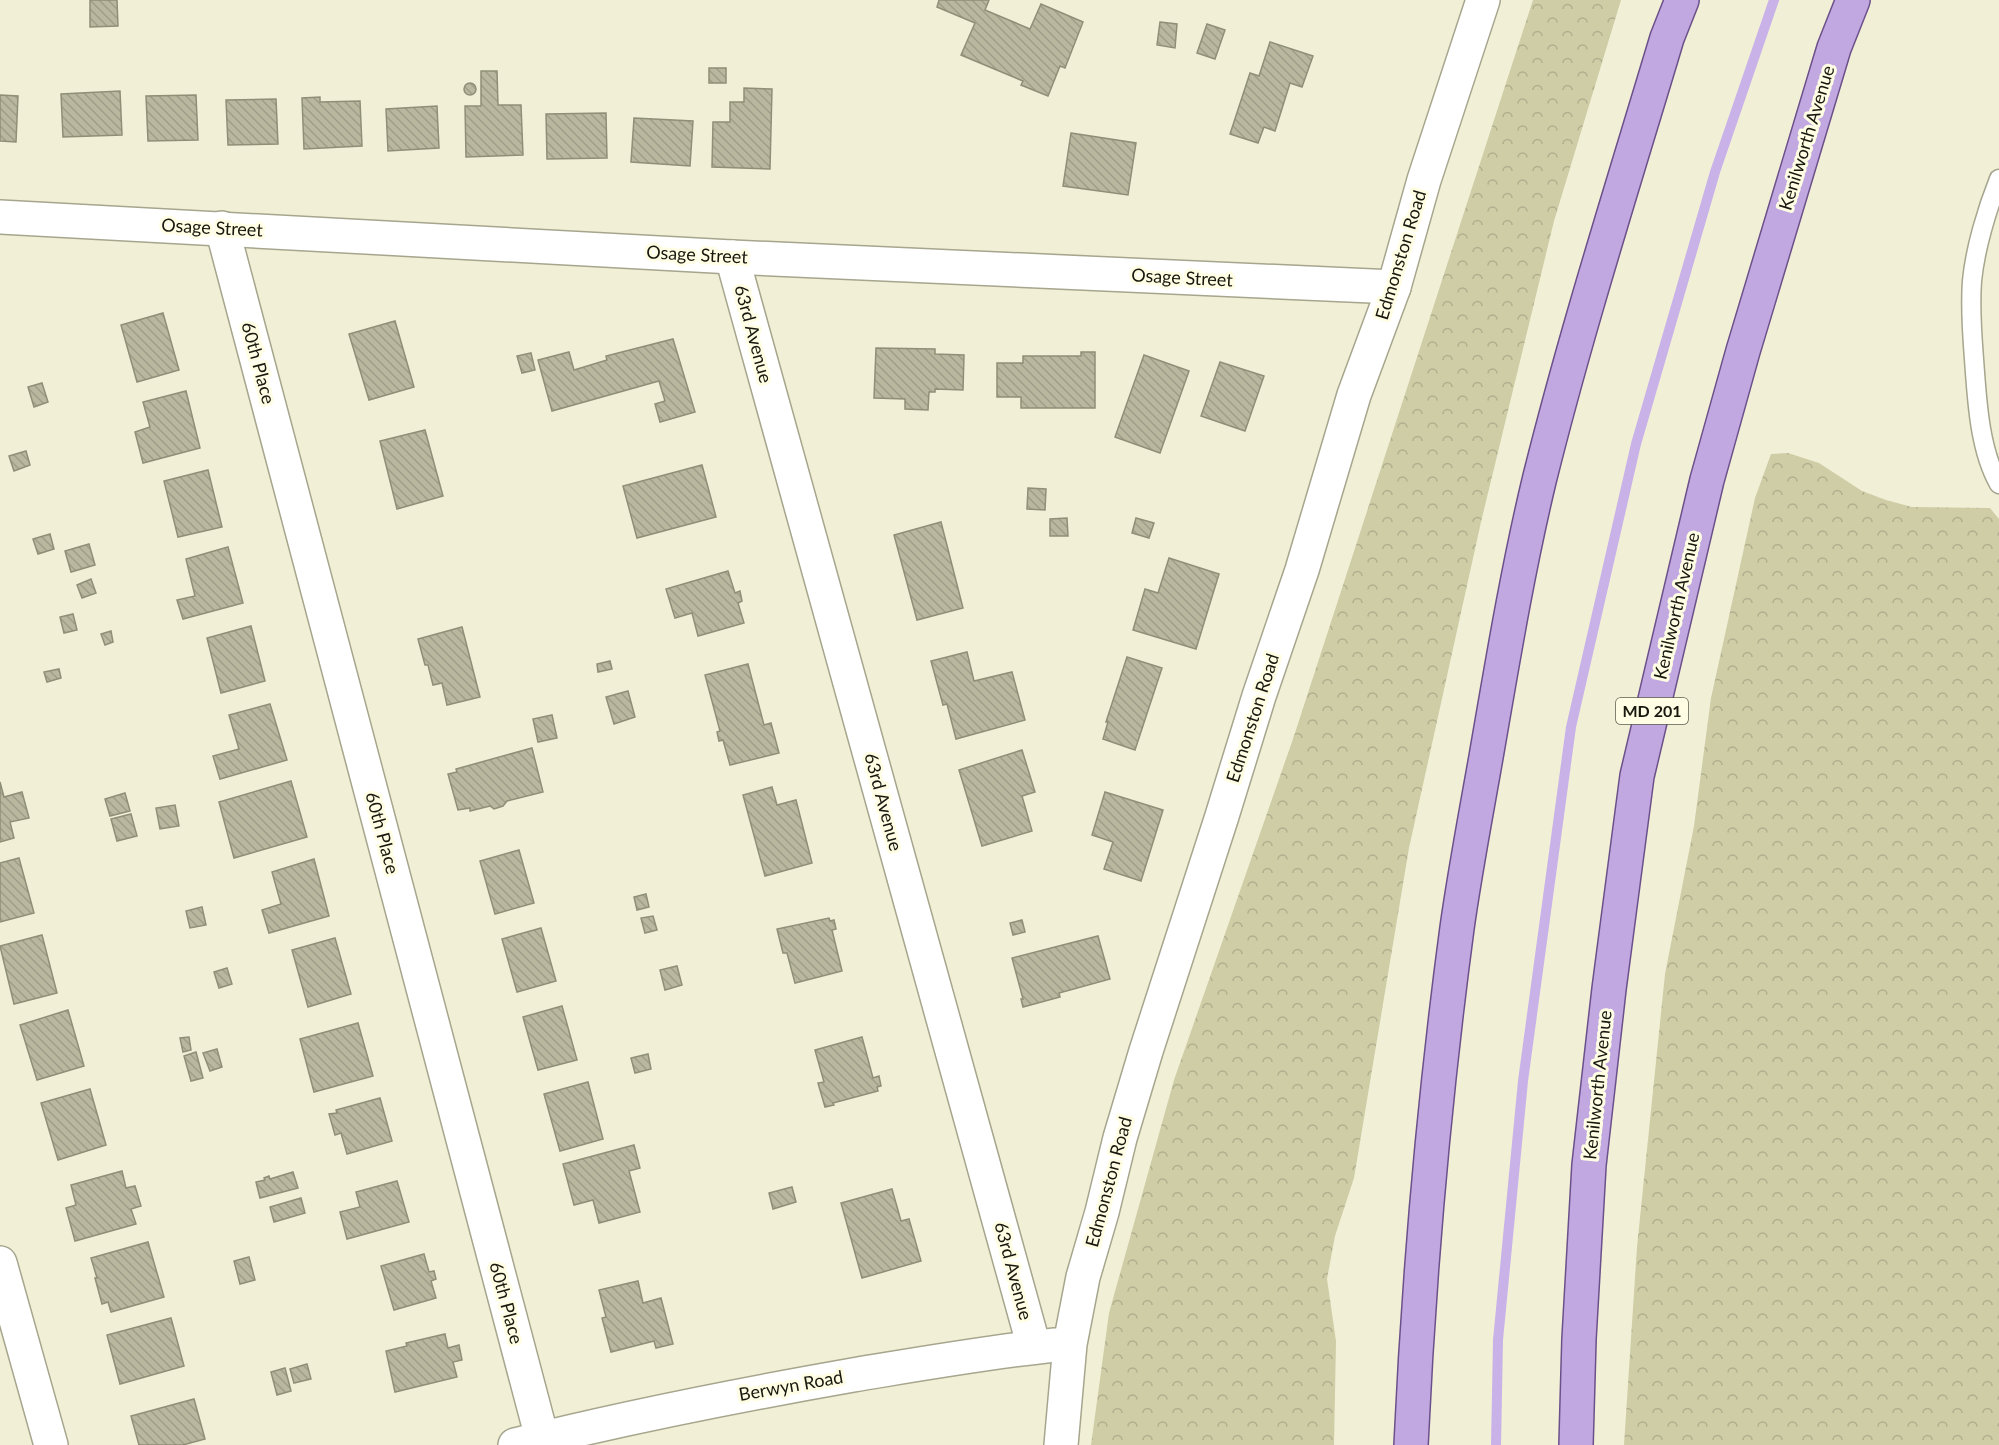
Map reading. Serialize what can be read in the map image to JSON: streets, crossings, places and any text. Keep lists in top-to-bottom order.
{
  "streets": {
    "main road": ["Kenilworth Avenue", "MD 201"],
    "street": [
      "Osage Street",
      "Edmonston Road",
      "63rd Avenue",
      "60th Place",
      "Berwyn Road"
    ]
  },
  "crossings": [
    ["Osage Street", "Edmonston Road"],
    ["Osage Street", "63rd Avenue"],
    ["Osage Street", "60th Place"],
    ["Edmonston Road", "Berwyn Road"],
    ["63rd Avenue", "Berwyn Road"],
    ["60th Place", "Berwyn Road"]
  ]
}
